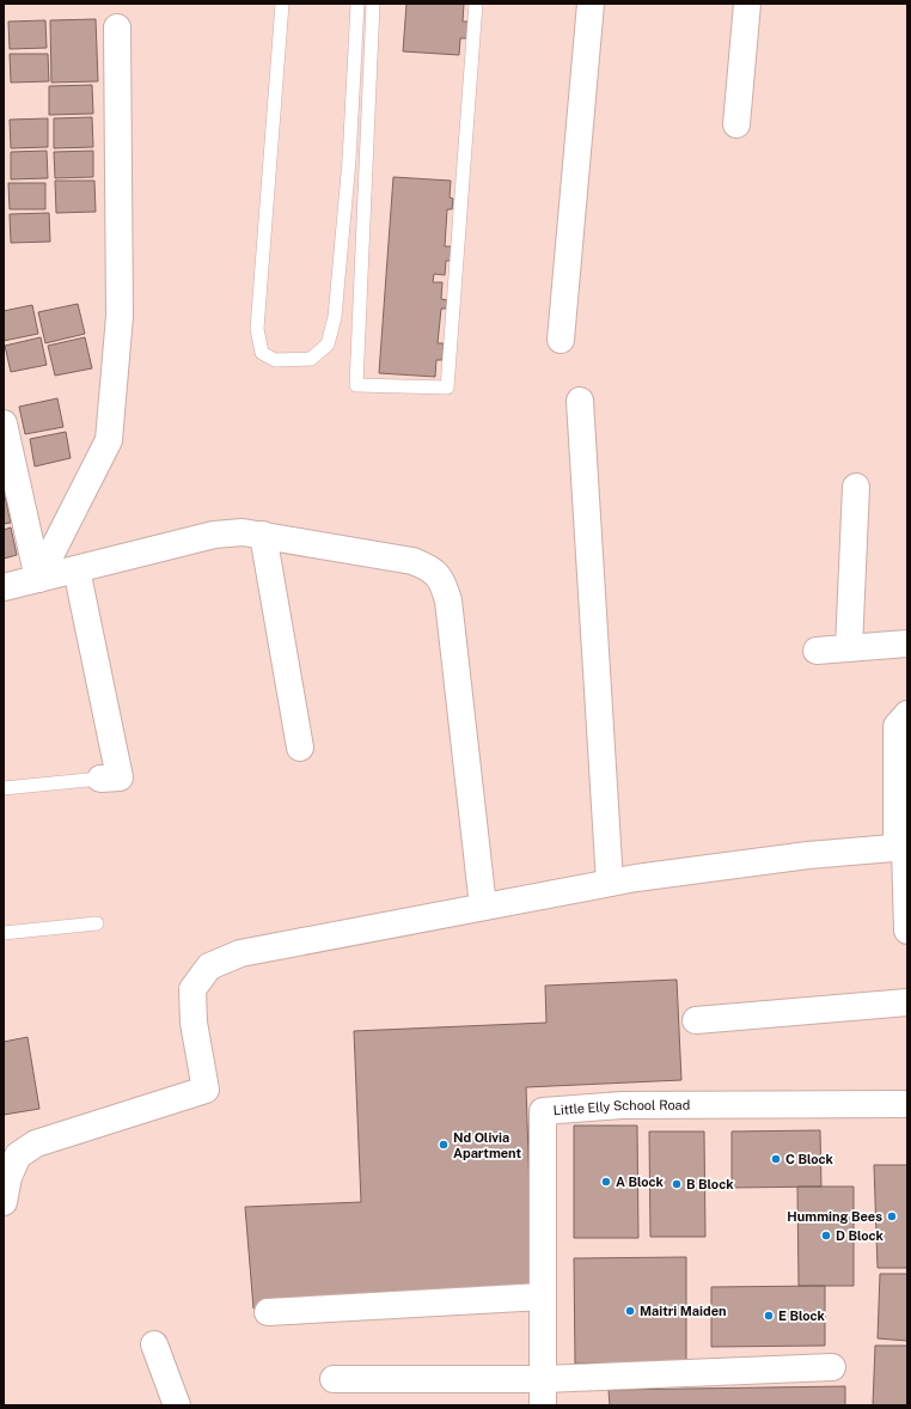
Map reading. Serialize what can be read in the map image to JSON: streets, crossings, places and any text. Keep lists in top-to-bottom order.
{
  "streets": {
    "street": ["Little Elly School Road"]
  },
  "places": [
    "Nd Olivia Apartment",
    "C Block",
    "A Block",
    "B Block",
    "Humming Bees",
    "D Block",
    "Maitri Maiden",
    "E Block"
  ]
}
